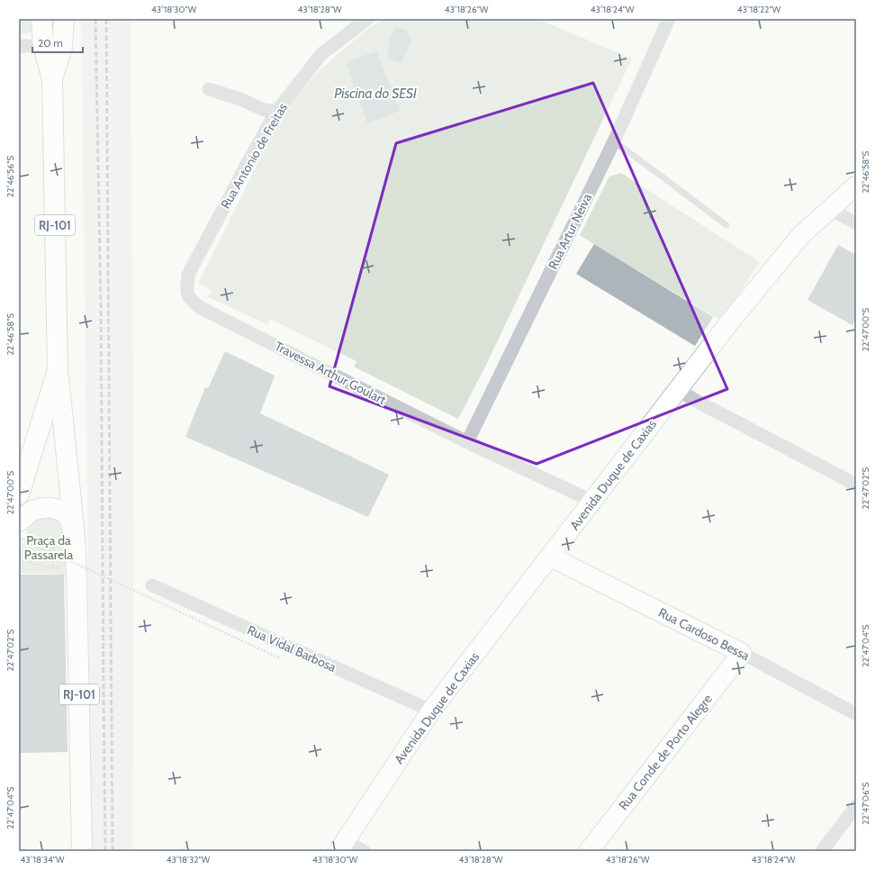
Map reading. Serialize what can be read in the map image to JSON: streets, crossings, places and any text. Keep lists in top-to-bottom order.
{
  "streets": {
    "main road": [
      "RJ-101",
      "Avenida Duque de Caxias",
      "Rua Cardoso Bessa",
      "Rua Conde de Porto Alegre"
    ],
    "street": [
      "Rua Antonio de Freitas",
      "Rua Artur Neiva",
      "Travessa Arthur Goulart",
      "Rua Vidal Barbosa"
    ]
  },
  "crossings": [
    ["Rua Antonio de Freitas", "Travessa Arthur Goulart"],
    ["Rua Artur Neiva", "Travessa Arthur Goulart"],
    ["Travessa Arthur Goulart", "Avenida Duque de Caxias"],
    ["Avenida Duque de Caxias", "Rua Cardoso Bessa"],
    ["Avenida Duque de Caxias", "Rua Vidal Barbosa"],
    ["Rua Cardoso Bessa", "Rua Conde de Porto Alegre"]
  ],
  "water": ["Piscina do SESI"],
  "parks": ["Praça da Passarela"],
  "scale_bar": "20 m",
  "coordinates": [
    "43°18'30\"W",
    "43°18'28\"W",
    "43°18'26\"W",
    "43°18'24\"W",
    "43°18'22\"W",
    "22°46'58\"S",
    "22°46'56\"S",
    "22°47'00\"S",
    "22°47'02\"S",
    "22°47'04\"S",
    "22°47'06\"S",
    "43°18'34\"W",
    "43°18'32\"W"
  ]
}
